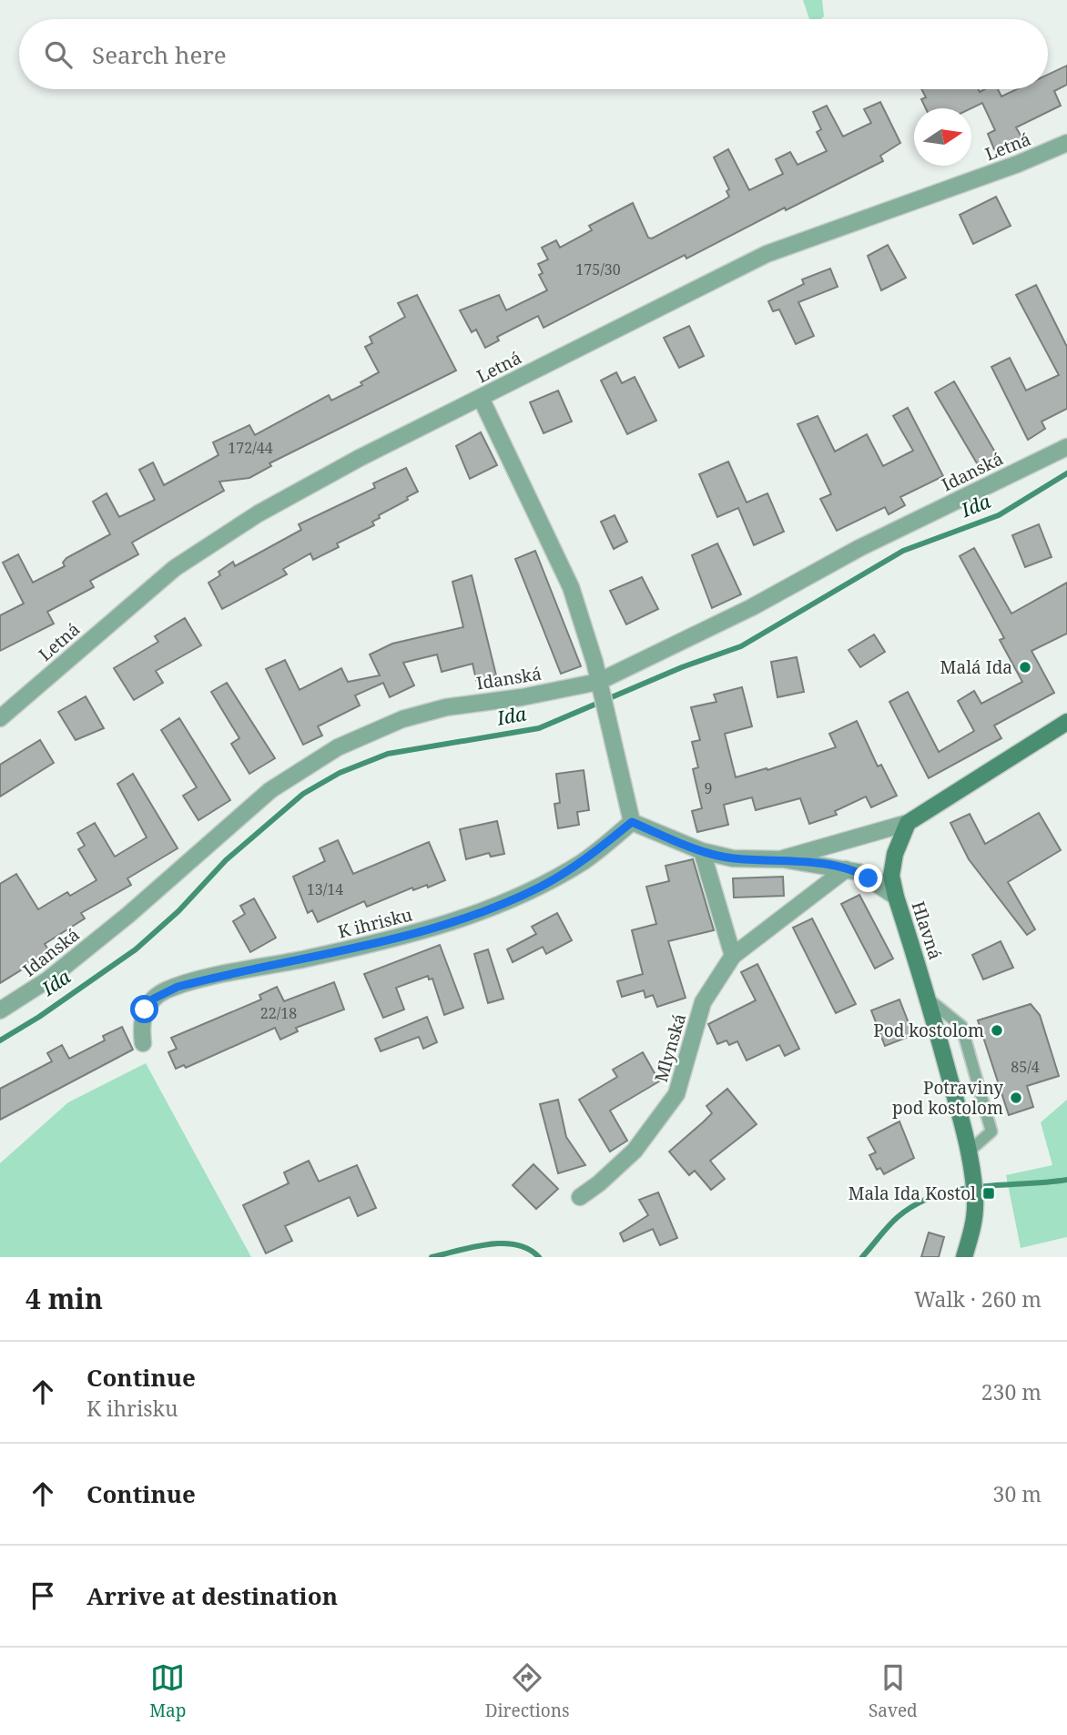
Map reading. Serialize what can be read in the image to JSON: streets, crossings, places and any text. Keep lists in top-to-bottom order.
{
  "streets": {
    "main road": ["Hlavná"],
    "street": [
      "Letná",
      "Idanská",
      "K ihrisku",
      "Mlynská"
    ]
  },
  "water": ["Ida"],
  "places": {
    "other": ["Malá Ida", "Pod kostolom", "Potraviny pod kostolom"],
    "transit": ["Mala Ida Kostol"]
  },
  "house_numbers": [
    "175/30",
    "172/44",
    "9",
    "13/14",
    "22/18",
    "85/4"
  ],
  "north": "right",
  "page": {
    "search": "Search here",
    "heading": ["4 min", "Walk · 260 m"],
    "list": [
      ["Continue", "K ihrisku", "230 m"],
      ["Continue", "30 m"],
      "Arrive at destination"
    ],
    "nav": ["Map", "Directions", "Saved"]
  }
}
